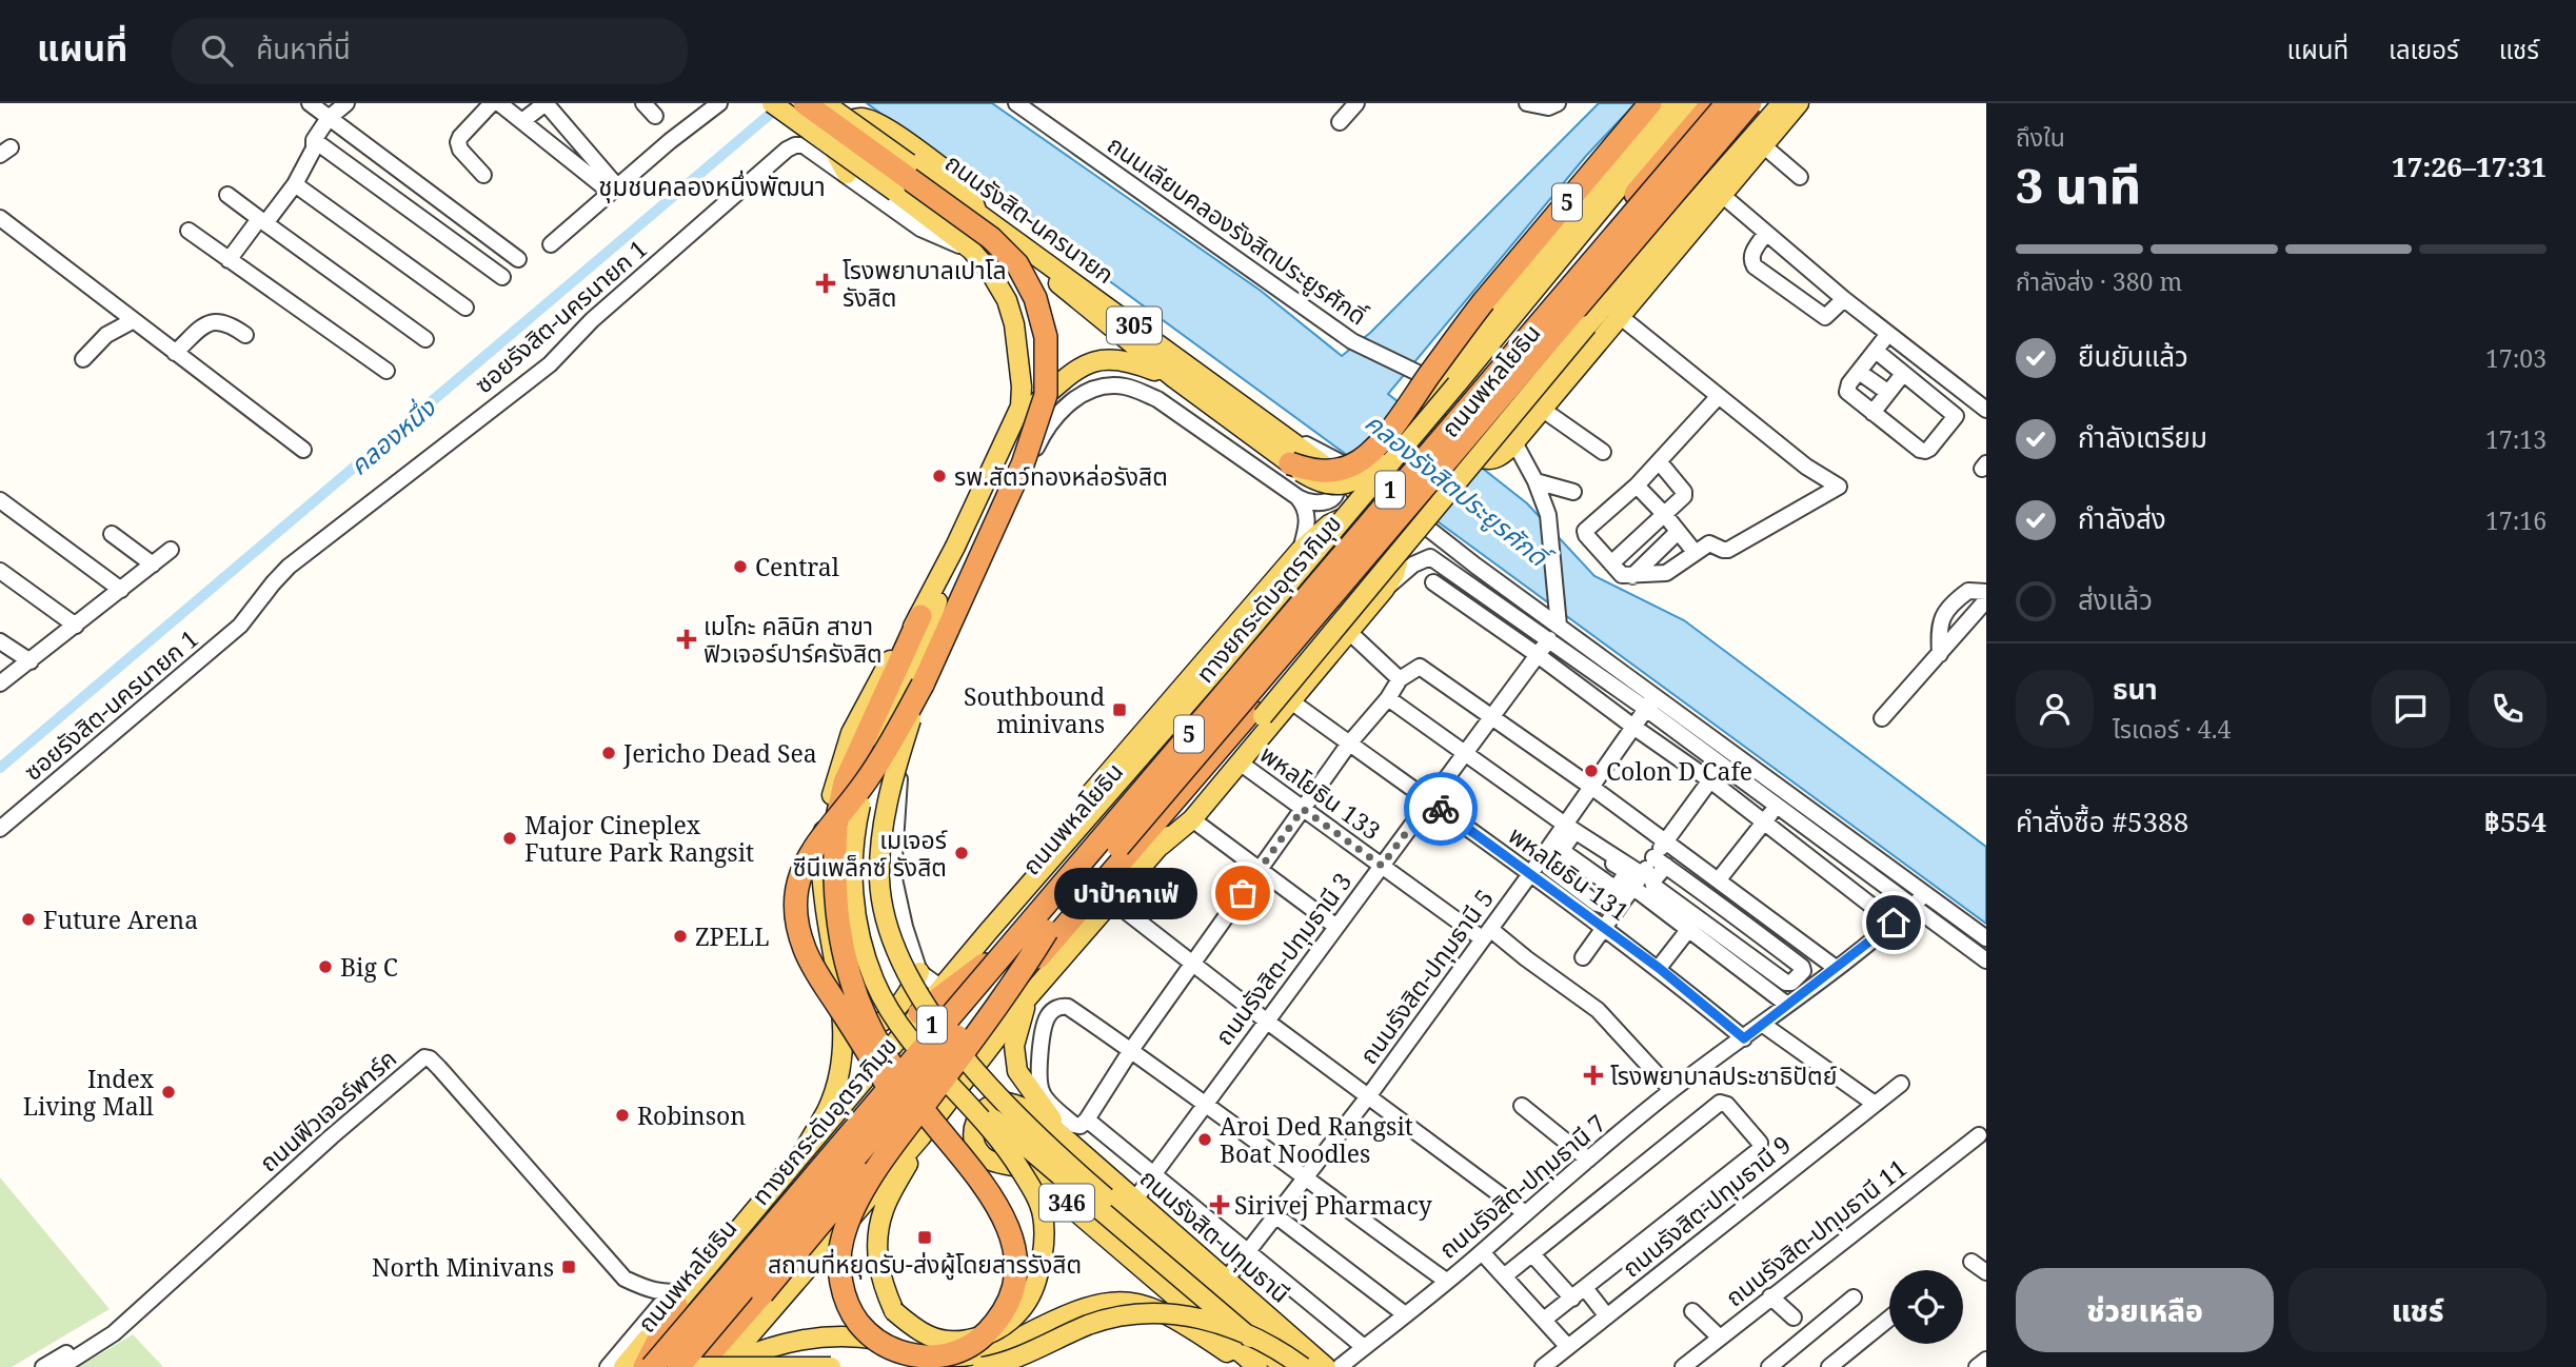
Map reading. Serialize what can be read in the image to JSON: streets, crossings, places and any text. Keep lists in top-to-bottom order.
{
  "streets": {
    "highway": [
      "5",
      "ถนนพหลโยธิน",
      "1",
      "ทางยกระดับอุตราภิมุข"
    ],
    "main road": [
      "ถนนรังสิต-นครนายก",
      "305",
      "346",
      "ถนนรังสิต-ปทุมธานี"
    ],
    "street": [
      "ถนนเลียบคลองรังสิตประยูรศักดิ์",
      "ซอยรังสิต-นครนายก 1",
      "พหลโยธิน 133",
      "พหลโยธิน 131",
      "ถนนรังสิต-ปทุมธานี 3",
      "ถนนรังสิต-ปทุมธานี 5",
      "ถนนฟิวเจอร์พาร์ค",
      "ถนนรังสิต-ปทุมธานี 7",
      "ถนนรังสิต-ปทุมธานี 9",
      "ถนนรังสิต-ปทุมธานี 11"
    ]
  },
  "crossings": [
    ["ถนนพหลโยธิน", "ถนนฟิวเจอร์พาร์ค"],
    ["พหลโยธิน 133", "ถนนรังสิต-ปทุมธานี 3"],
    ["พหลโยธิน 133", "ถนนรังสิต-ปทุมธานี 5"],
    ["พหลโยธิน 133", "ถนนรังสิต-ปทุมธานี 7"],
    ["พหลโยธิน 131", "ถนนรังสิต-ปทุมธานี 3"],
    ["พหลโยธิน 131", "ถนนรังสิต-ปทุมธานี 5"],
    ["พหลโยธิน 131", "ถนนรังสิต-ปทุมธานี 7"],
    ["ถนนรังสิต-ปทุมธานี 3", "ถนนรังสิต-ปทุมธานี"],
    ["ถนนรังสิต-ปทุมธานี 5", "ถนนรังสิต-ปทุมธานี"],
    ["346", "ถนนรังสิต-ปทุมธานี"]
  ],
  "districts": ["ชุมชนคลองหนึ่งพัฒนา"],
  "water": ["คลองหนึ่ง", "คลองรังสิตประยูรศักดิ์"],
  "places": {
    "health": [
      "โรงพยาบาลเปาโล รังสิต",
      "เมโกะ คลินิก สาขา ฟิวเจอร์ปาร์ครังสิต",
      "โรงพยาบาลประชาธิปัตย์",
      "Sirivej Pharmacy"
    ],
    "other": [
      "รพ.สัตว์ทองหล่อรังสิต",
      "Central",
      "Jericho Dead Sea",
      "Colon D Cafe",
      "Major Cineplex Future Park Rangsit",
      "เมเจอร์ ซีนีเพล็กซ์ รังสิต",
      "ปาป้าคาเฟ่",
      "Future Arena",
      "ZPELL",
      "Big C",
      "Index Living Mall",
      "Robinson",
      "Aroi Ded Rangsit Boat Noodles"
    ],
    "transit": ["Southbound minivans", "สถานที่หยุดรับ-ส่งผู้โดยสารรังสิต", "North Minivans"]
  },
  "page": {
    "header": "แผนที่",
    "search": "ค้นหาที่นี่",
    "nav": ["แผนที่", "เลเยอร์", "แชร์"],
    "heading": ["3 นาที", "ถึงใน", "17:26–17:31"],
    "panel": [
      "ธนา",
      "ไรเดอร์ · 4.4",
      "คำสั่งซื้อ #5388",
      "฿554"
    ],
    "bar": "กำลังส่ง · 380 m",
    "list": [
      ["ยืนยันแล้ว", "17:03"],
      ["กำลังเตรียม", "17:13"],
      ["กำลังส่ง", "17:16"],
      "ส่งแล้ว"
    ],
    "bubble": "ปาป้าคาเฟ่",
    "buttons": ["ช่วยเหลือ", "แชร์"]
  }
}
